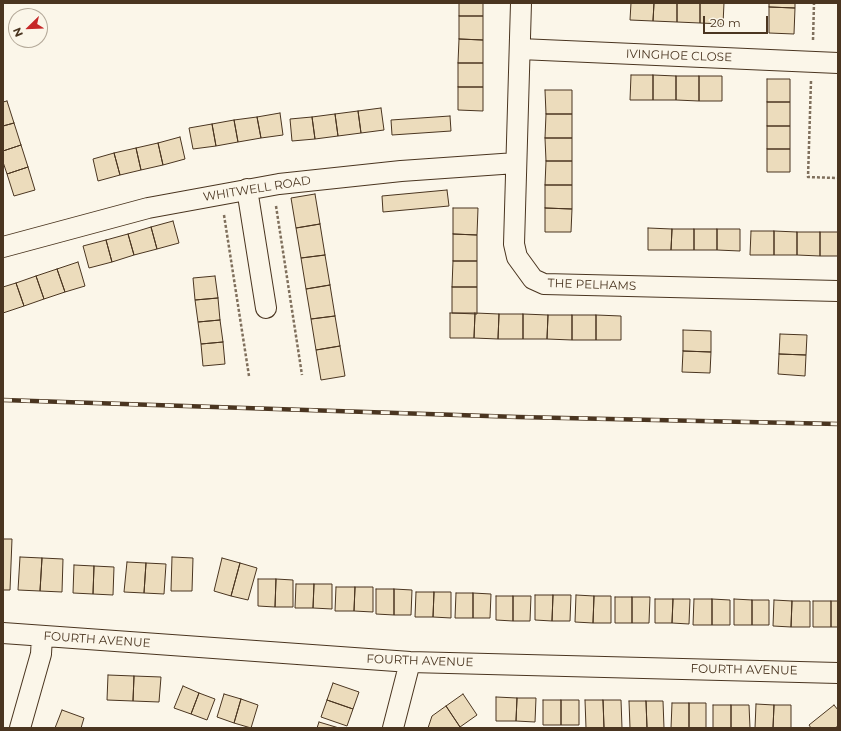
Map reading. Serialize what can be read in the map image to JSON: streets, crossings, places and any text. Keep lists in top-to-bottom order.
{
  "streets": {
    "street": [
      "IVINGHOE CLOSE",
      "WHITWELL ROAD",
      "THE PELHAMS",
      "FOURTH AVENUE"
    ]
  },
  "crossings": [
    ["IVINGHOE CLOSE", "THE PELHAMS"],
    ["WHITWELL ROAD", "THE PELHAMS"]
  ],
  "scale_bar": "20 m",
  "north": "bottom left"
}
